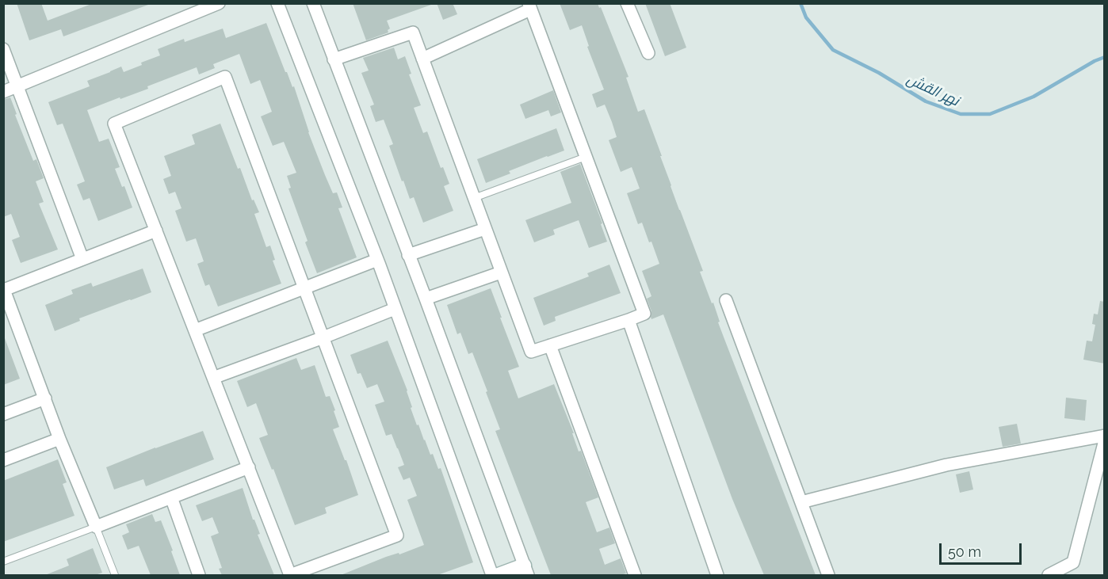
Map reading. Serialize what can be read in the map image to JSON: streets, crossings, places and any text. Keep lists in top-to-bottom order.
{
  "water": ["نهر القش"],
  "scale_bar": "50 m"
}
